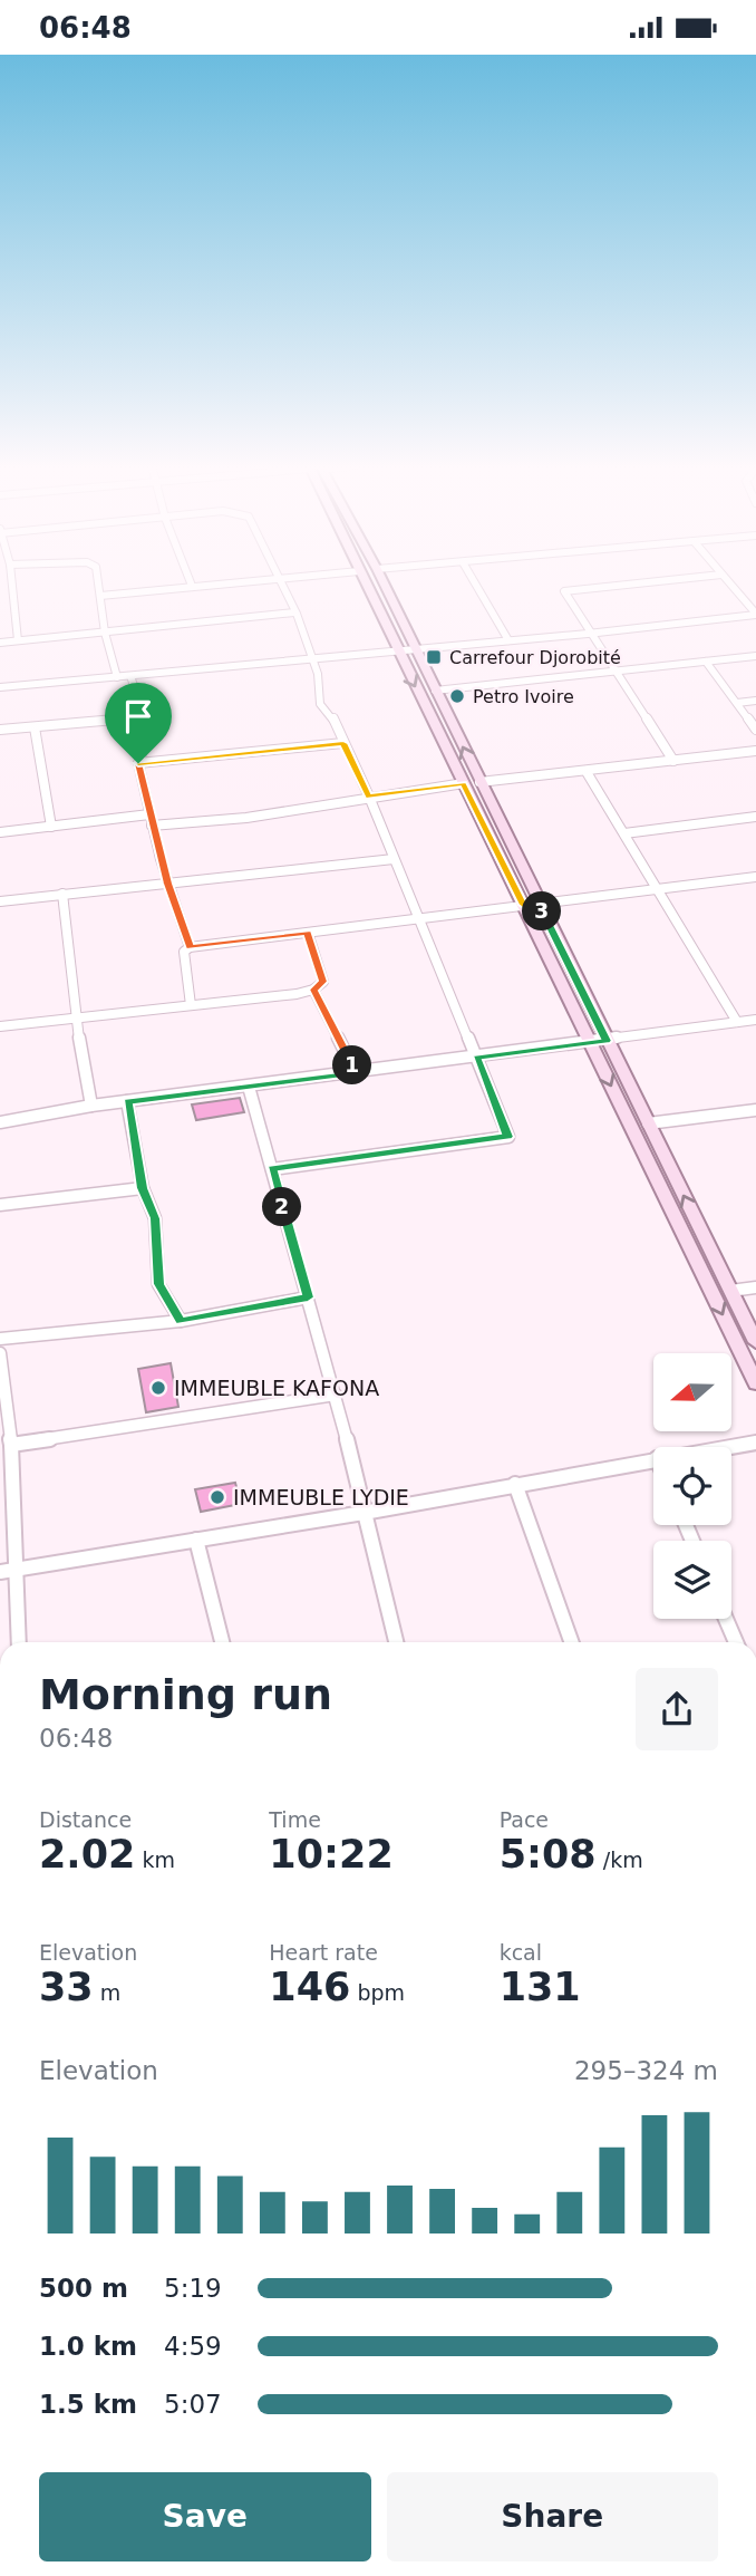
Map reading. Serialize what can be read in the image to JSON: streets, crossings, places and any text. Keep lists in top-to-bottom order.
{
  "places": {
    "transit": ["Carrefour Djorobité"],
    "other": ["Petro Ivoire", "IMMEUBLE KAFONA", "IMMEUBLE LYDIE"]
  },
  "north": "left",
  "page": {
    "status": "06:48",
    "pins": ["3", "1", "2"],
    "heading": ["Morning run", "06:48"],
    "stats": [
      ["Distance", "2.02 km"],
      ["Time", "10:22"],
      ["Pace", "5:08 /km"],
      ["Elevation", "33 m"],
      ["Heart rate", "146 bpm"],
      ["kcal", "131"]
    ],
    "chart": ["Elevation", "295–324 m"],
    "list": [
      {
        "name": "500 m",
        "note": "5:19"
      },
      {
        "name": "1.0 km",
        "note": "4:59"
      },
      {
        "name": "1.5 km",
        "note": "5:07"
      }
    ],
    "buttons": ["Save", "Share"]
  }
}
